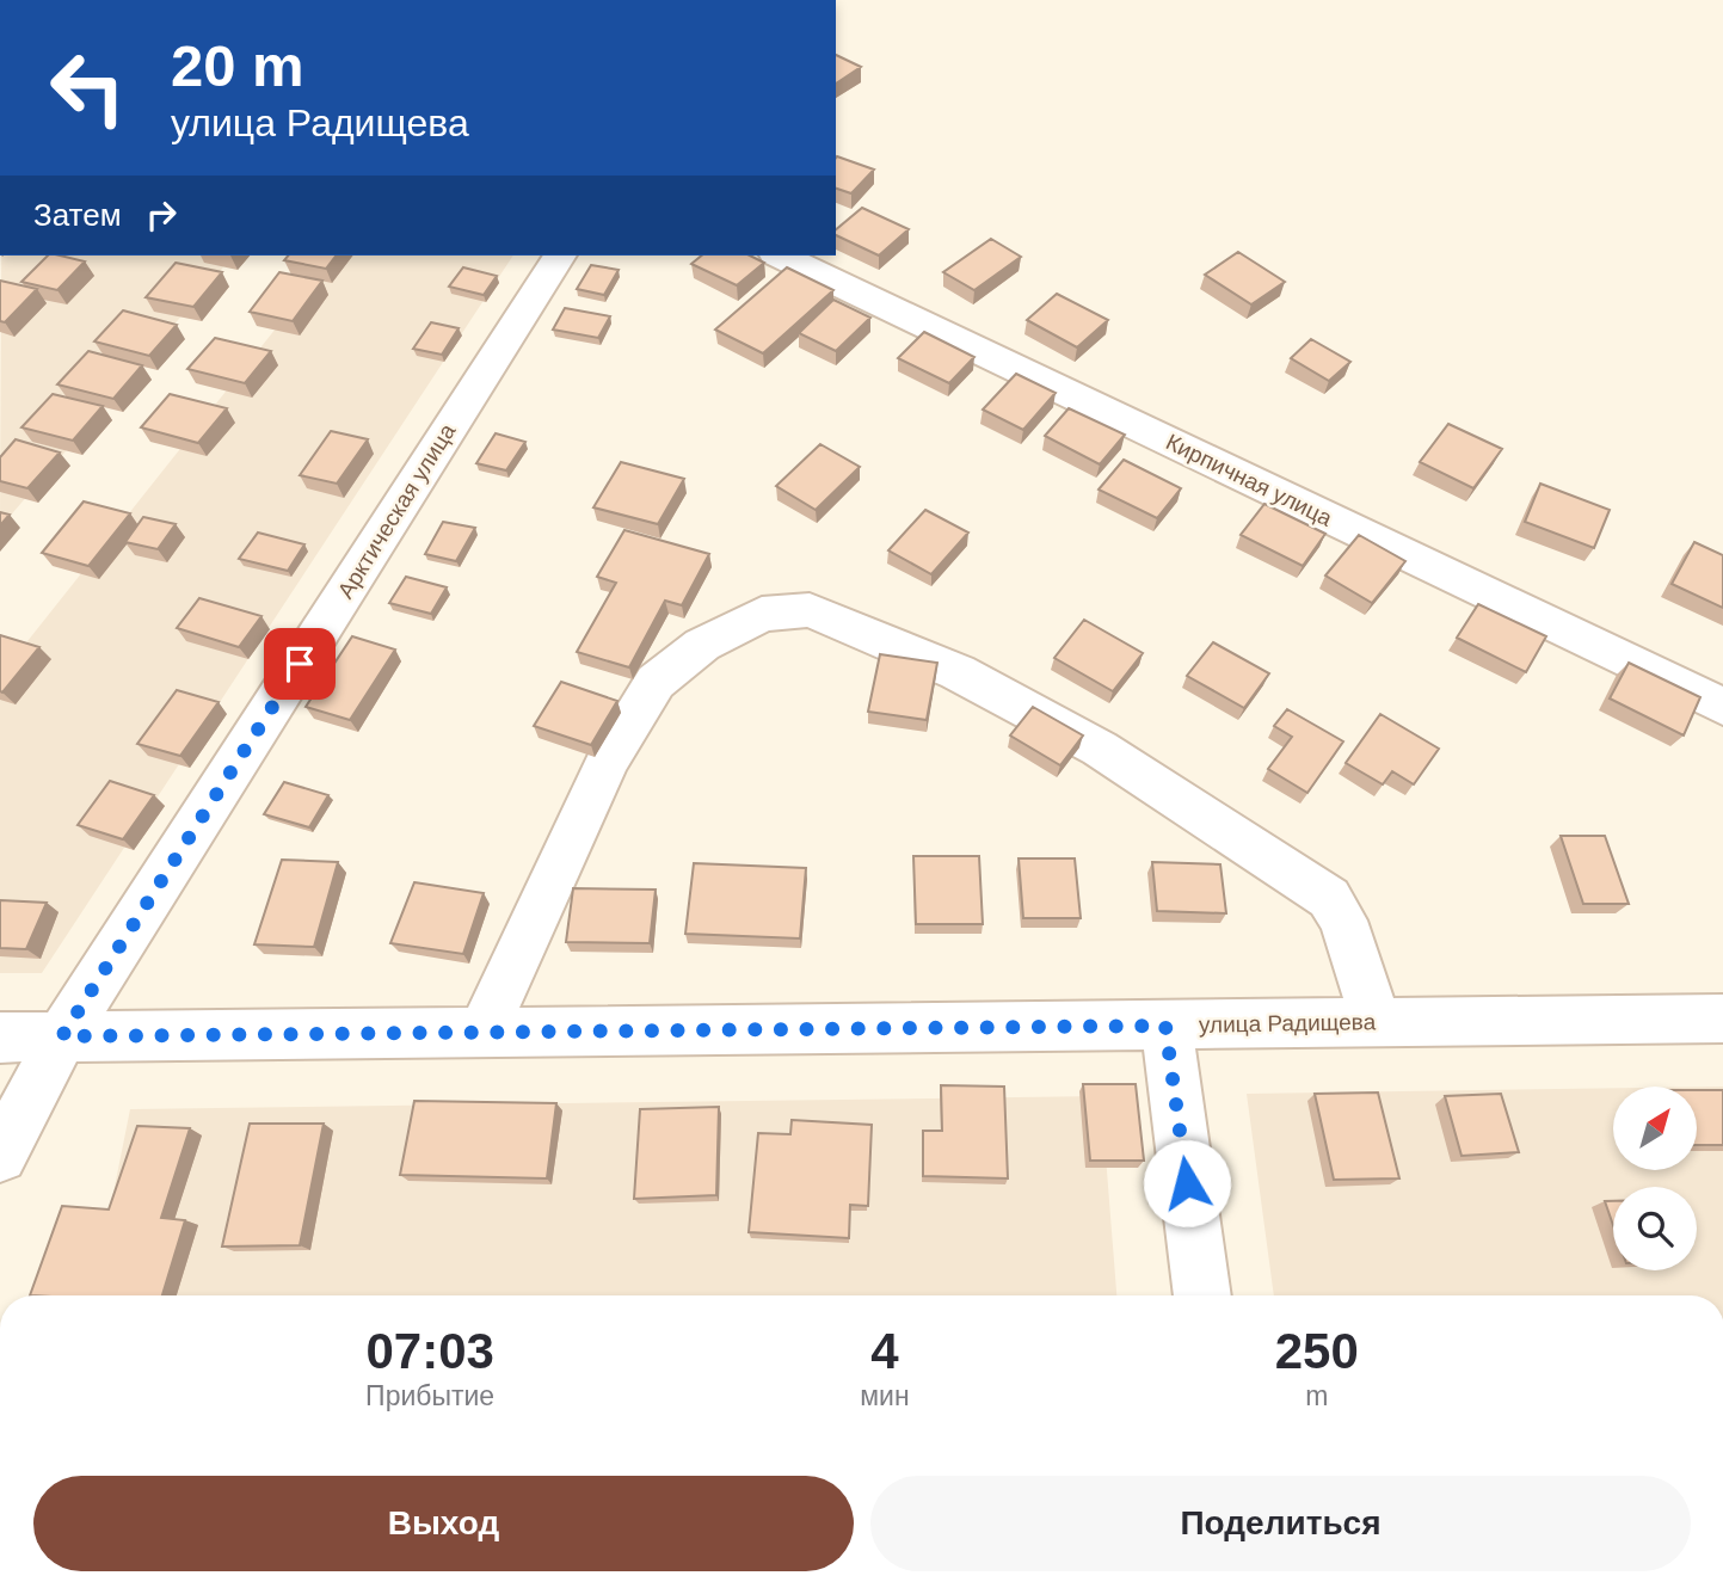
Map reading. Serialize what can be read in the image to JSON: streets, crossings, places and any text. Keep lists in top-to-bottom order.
{
  "streets": {
    "street": ["Кирпичная улица", "Арктическая улица", "улица Радищева"]
  },
  "crossings": [
    ["Арктическая улица", "улица Радищева"]
  ],
  "north": "top right",
  "page": {
    "turn": ["20 m", "улица Радищева"],
    "then": "Затем",
    "eta": [
      "07:03",
      "Прибытие",
      "4",
      "мин",
      "250",
      "m"
    ],
    "buttons": ["Выход", "Поделиться"]
  }
}
